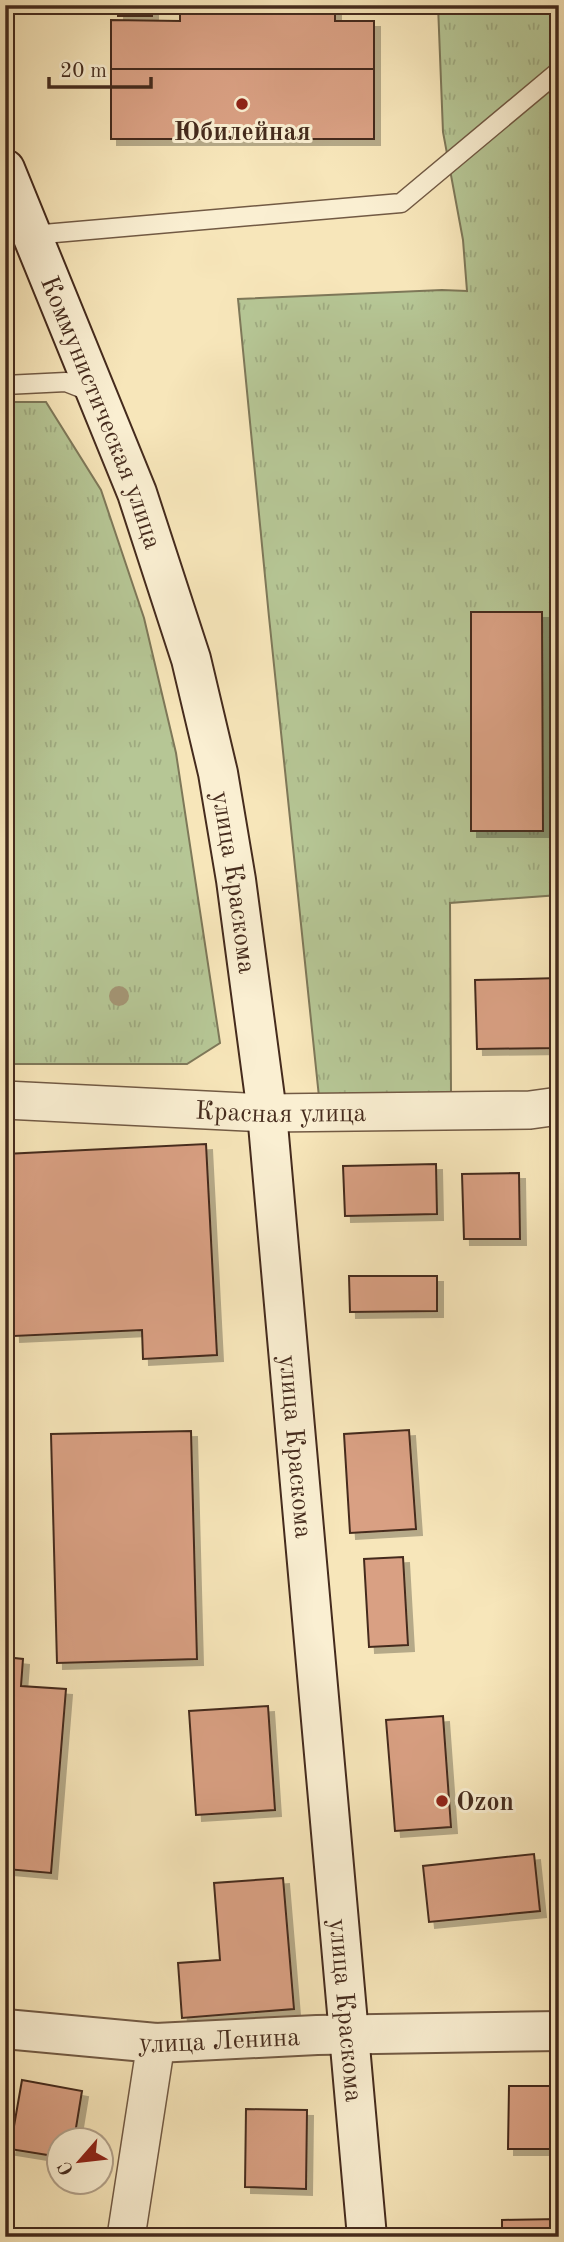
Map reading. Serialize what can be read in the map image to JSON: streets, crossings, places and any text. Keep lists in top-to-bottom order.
{
  "streets": {
    "main road": ["Коммунистическая улица", "улица Краскома", "улица Ленина"],
    "street": ["Красная улица"]
  },
  "crossings": [
    ["Коммунистическая улица", "улица Краскома"],
    ["улица Краскома", "Красная улица"],
    ["улица Краскома", "улица Ленина"]
  ],
  "places": ["Юбилейная", "Ozon"],
  "scale_bar": "20 m",
  "north": "bottom left"
}
